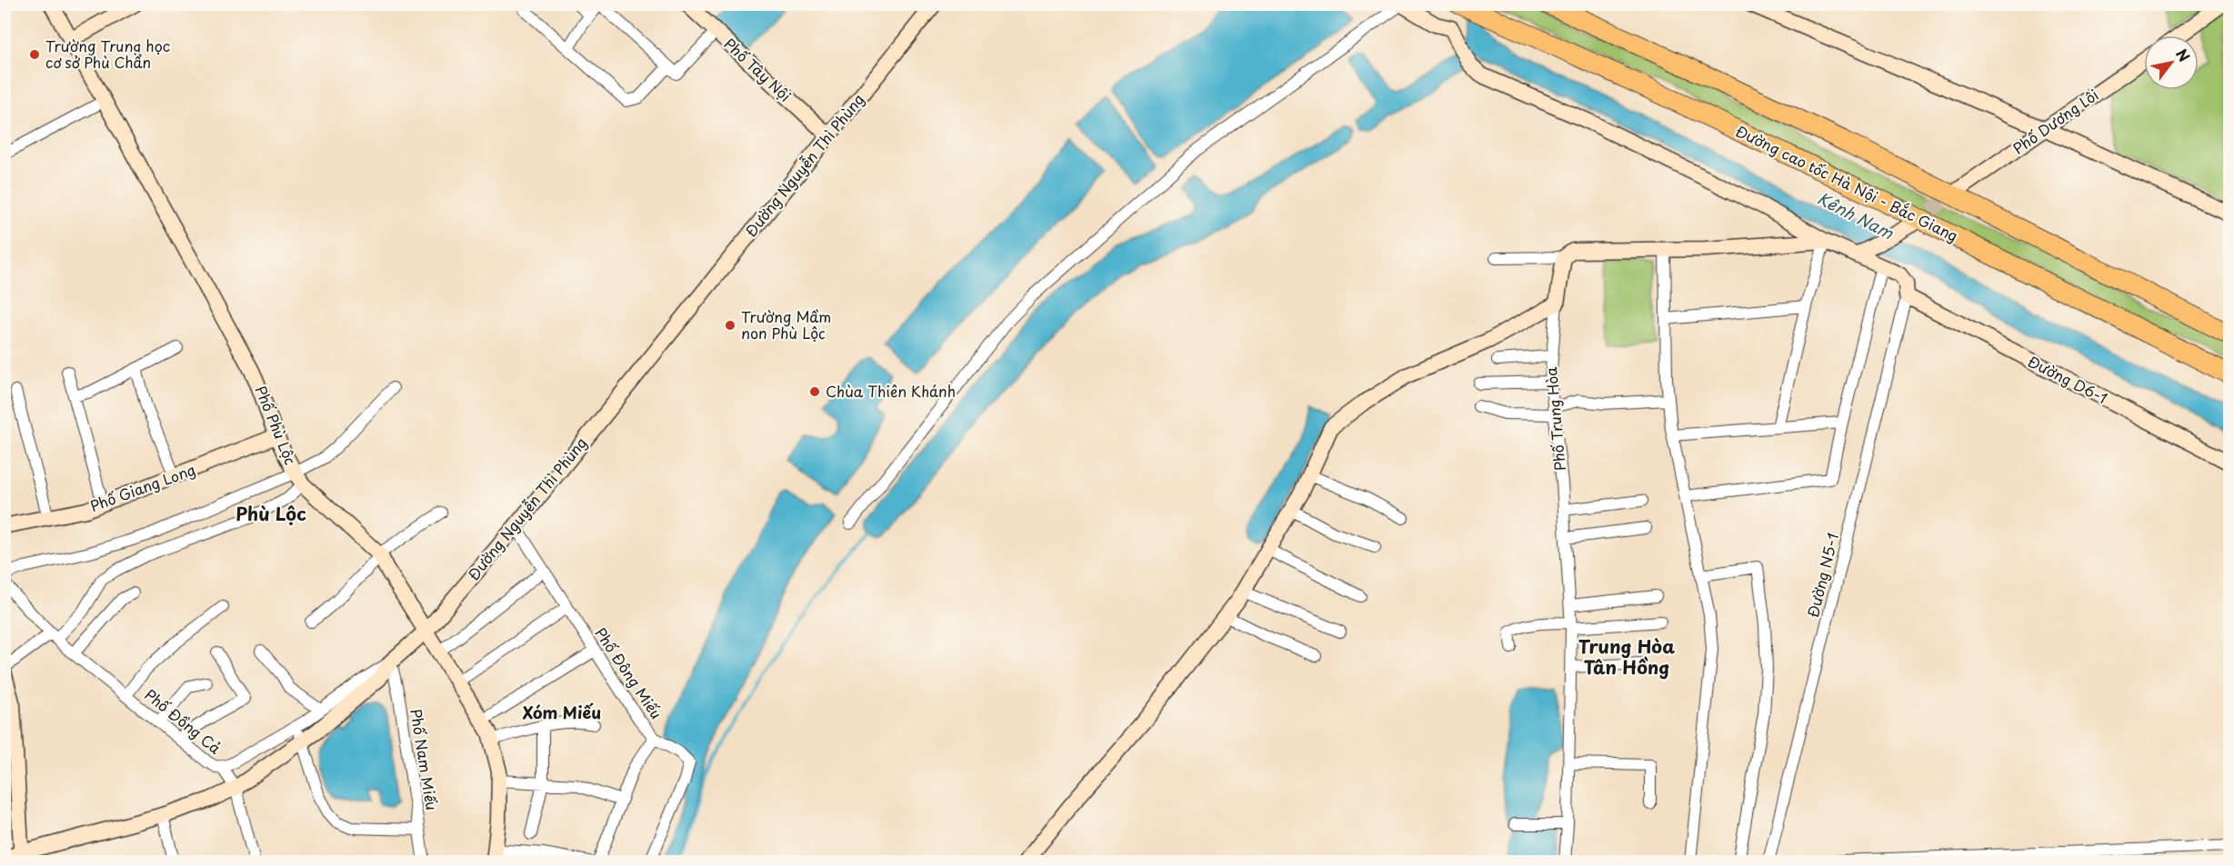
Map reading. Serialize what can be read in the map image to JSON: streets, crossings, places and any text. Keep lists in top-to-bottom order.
{
  "streets": {
    "highway": ["Đường cao tốc Hà Nội - Bắc Giang"],
    "street": [
      "Phố Tây Nội",
      "Phố Dương Lôi",
      "Đường Nguyễn Thì Phùng",
      "Đường D6-1",
      "Phố Trung Hòa",
      "Phố Phù Lộc",
      "Phố Giang Long",
      "Đường N5-1",
      "Phố Đông Miếu",
      "Phố Đồng Cả",
      "Phố Nam Miếu"
    ]
  },
  "crossings": [
    ["Phố Tây Nội", "Đường Nguyễn Thì Phùng"],
    ["Đường Nguyễn Thì Phùng", "Phố Phù Lộc"],
    ["Đường Nguyễn Thì Phùng", "Phố Đông Miếu"],
    ["Đường Nguyễn Thì Phùng", "Phố Đồng Cả"],
    ["Đường Nguyễn Thì Phùng", "Phố Nam Miếu"],
    ["Đường D6-1", "Đường N5-1"],
    ["Phố Phù Lộc", "Phố Giang Long"],
    ["Phố Đồng Cả", "Phố Nam Miếu"]
  ],
  "districts": ["Phù Lộc", "Trung Hòa Tân Hồng", "Xóm Miếu"],
  "water": ["Kênh Nam"],
  "places": ["Trường Trung học cơ sở Phù Chẩn", "Trường Mầm non Phù Lộc", "Chùa Thiên Khánh"],
  "north": "top right"
}
